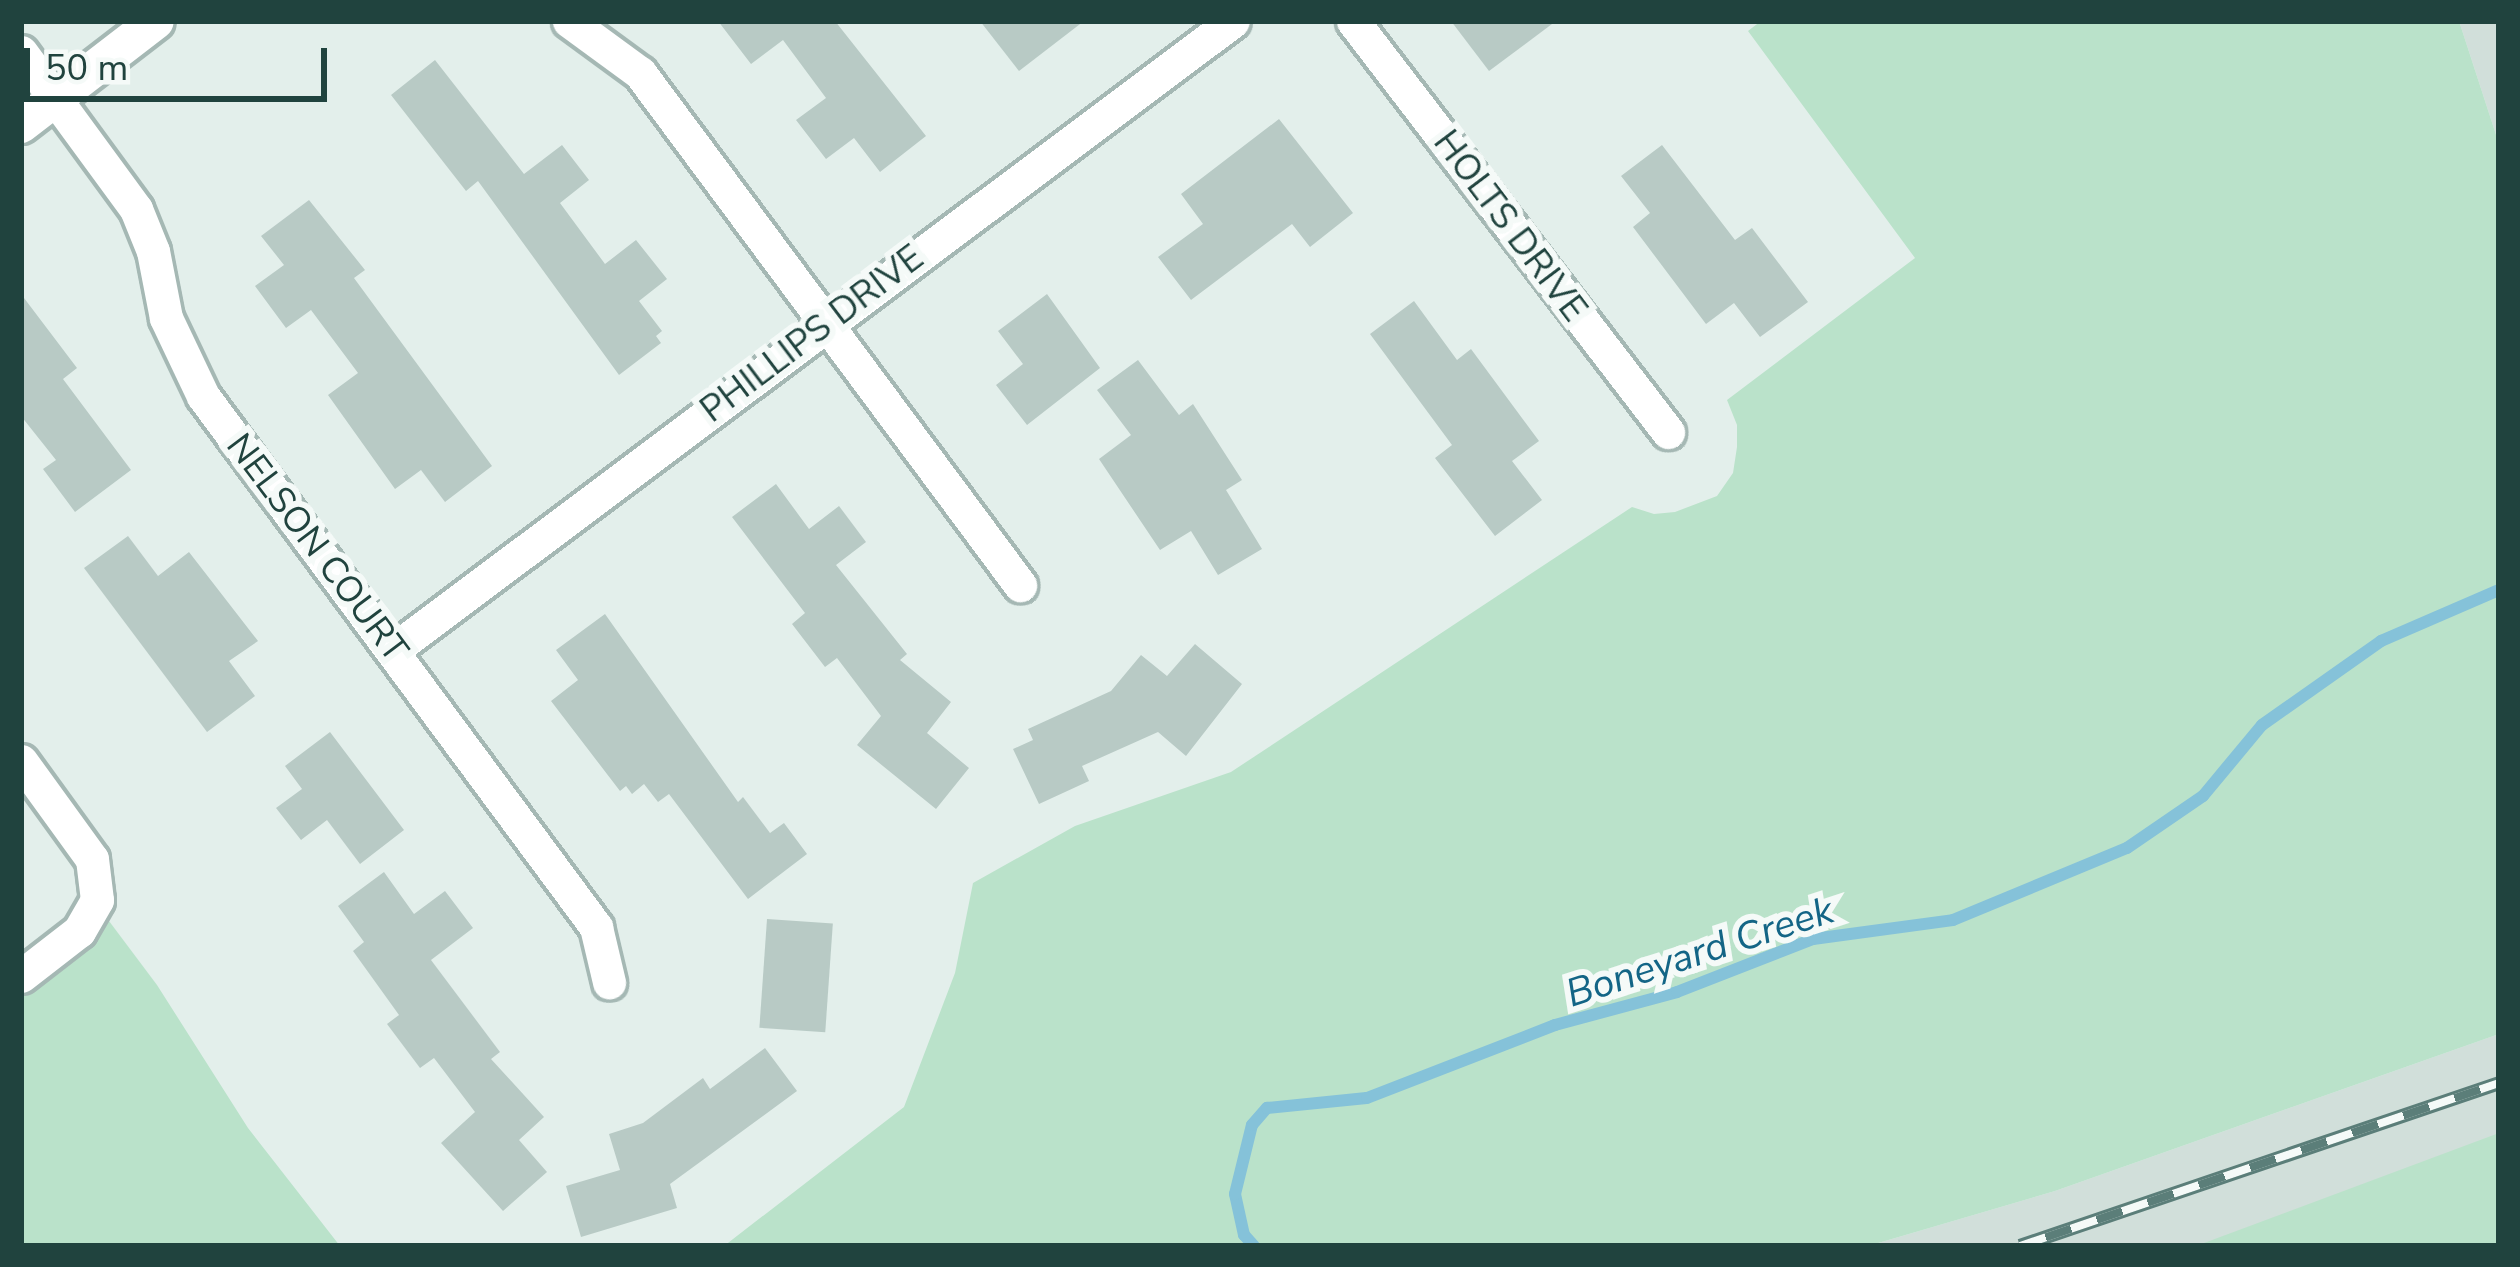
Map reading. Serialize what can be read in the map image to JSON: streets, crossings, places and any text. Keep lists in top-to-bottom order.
{
  "streets": {
    "street": ["HOLTS DRIVE", "PHILLIPS DRIVE", "NELSON COURT"]
  },
  "crossings": [
    ["PHILLIPS DRIVE", "NELSON COURT"]
  ],
  "water": ["Boneyard Creek"],
  "scale_bar": "50 m"
}
